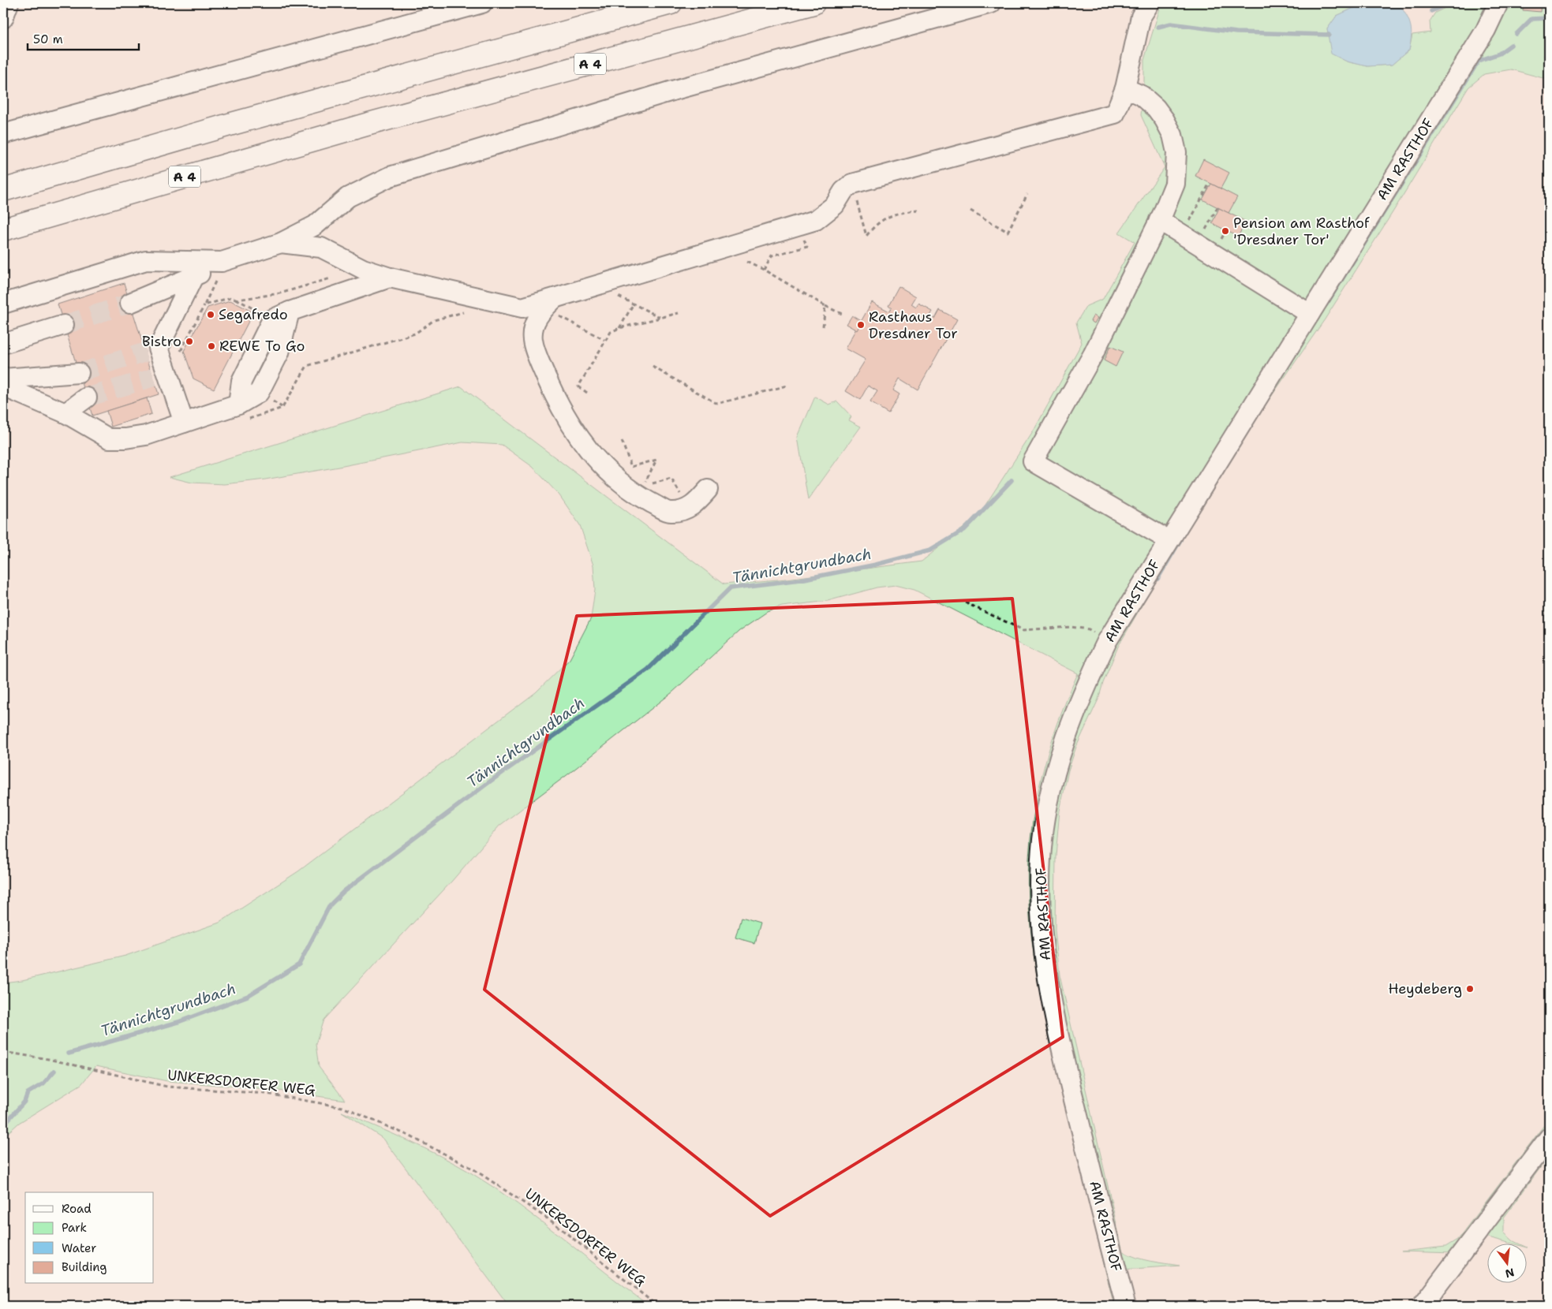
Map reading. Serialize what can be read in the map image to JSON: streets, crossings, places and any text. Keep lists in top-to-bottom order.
{
  "streets": {
    "highway": ["A 4"],
    "street": ["AM RASTHOF"],
    "path": ["UNKERSDORFER WEG"]
  },
  "water": ["Tännichtgrundbach"],
  "places": [
    "Pension am Rasthof 'Dresdner Tor'",
    "Segafredo",
    "Rasthaus Dresdner Tor",
    "Bistro",
    "REWE To Go",
    "Heydeberg"
  ],
  "legend": [
    "Road",
    "Park",
    "Water",
    "Building"
  ],
  "scale_bar": "50 m",
  "north": "bottom"
}
